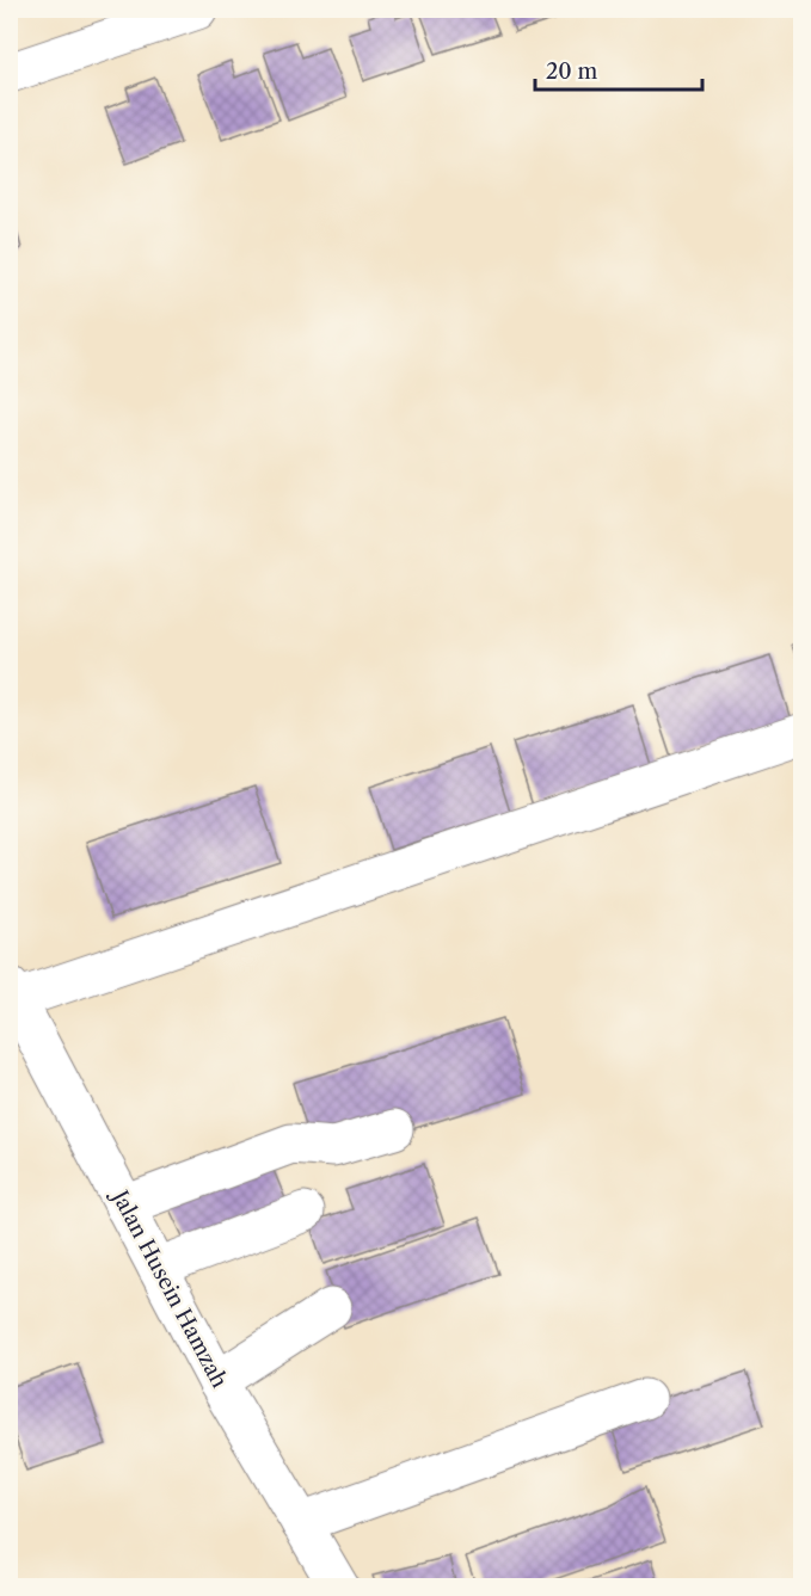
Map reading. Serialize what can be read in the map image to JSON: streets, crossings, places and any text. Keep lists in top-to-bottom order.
{
  "streets": {
    "street": ["Jalan Husein Hamzah"]
  },
  "scale_bar": "20 m"
}
